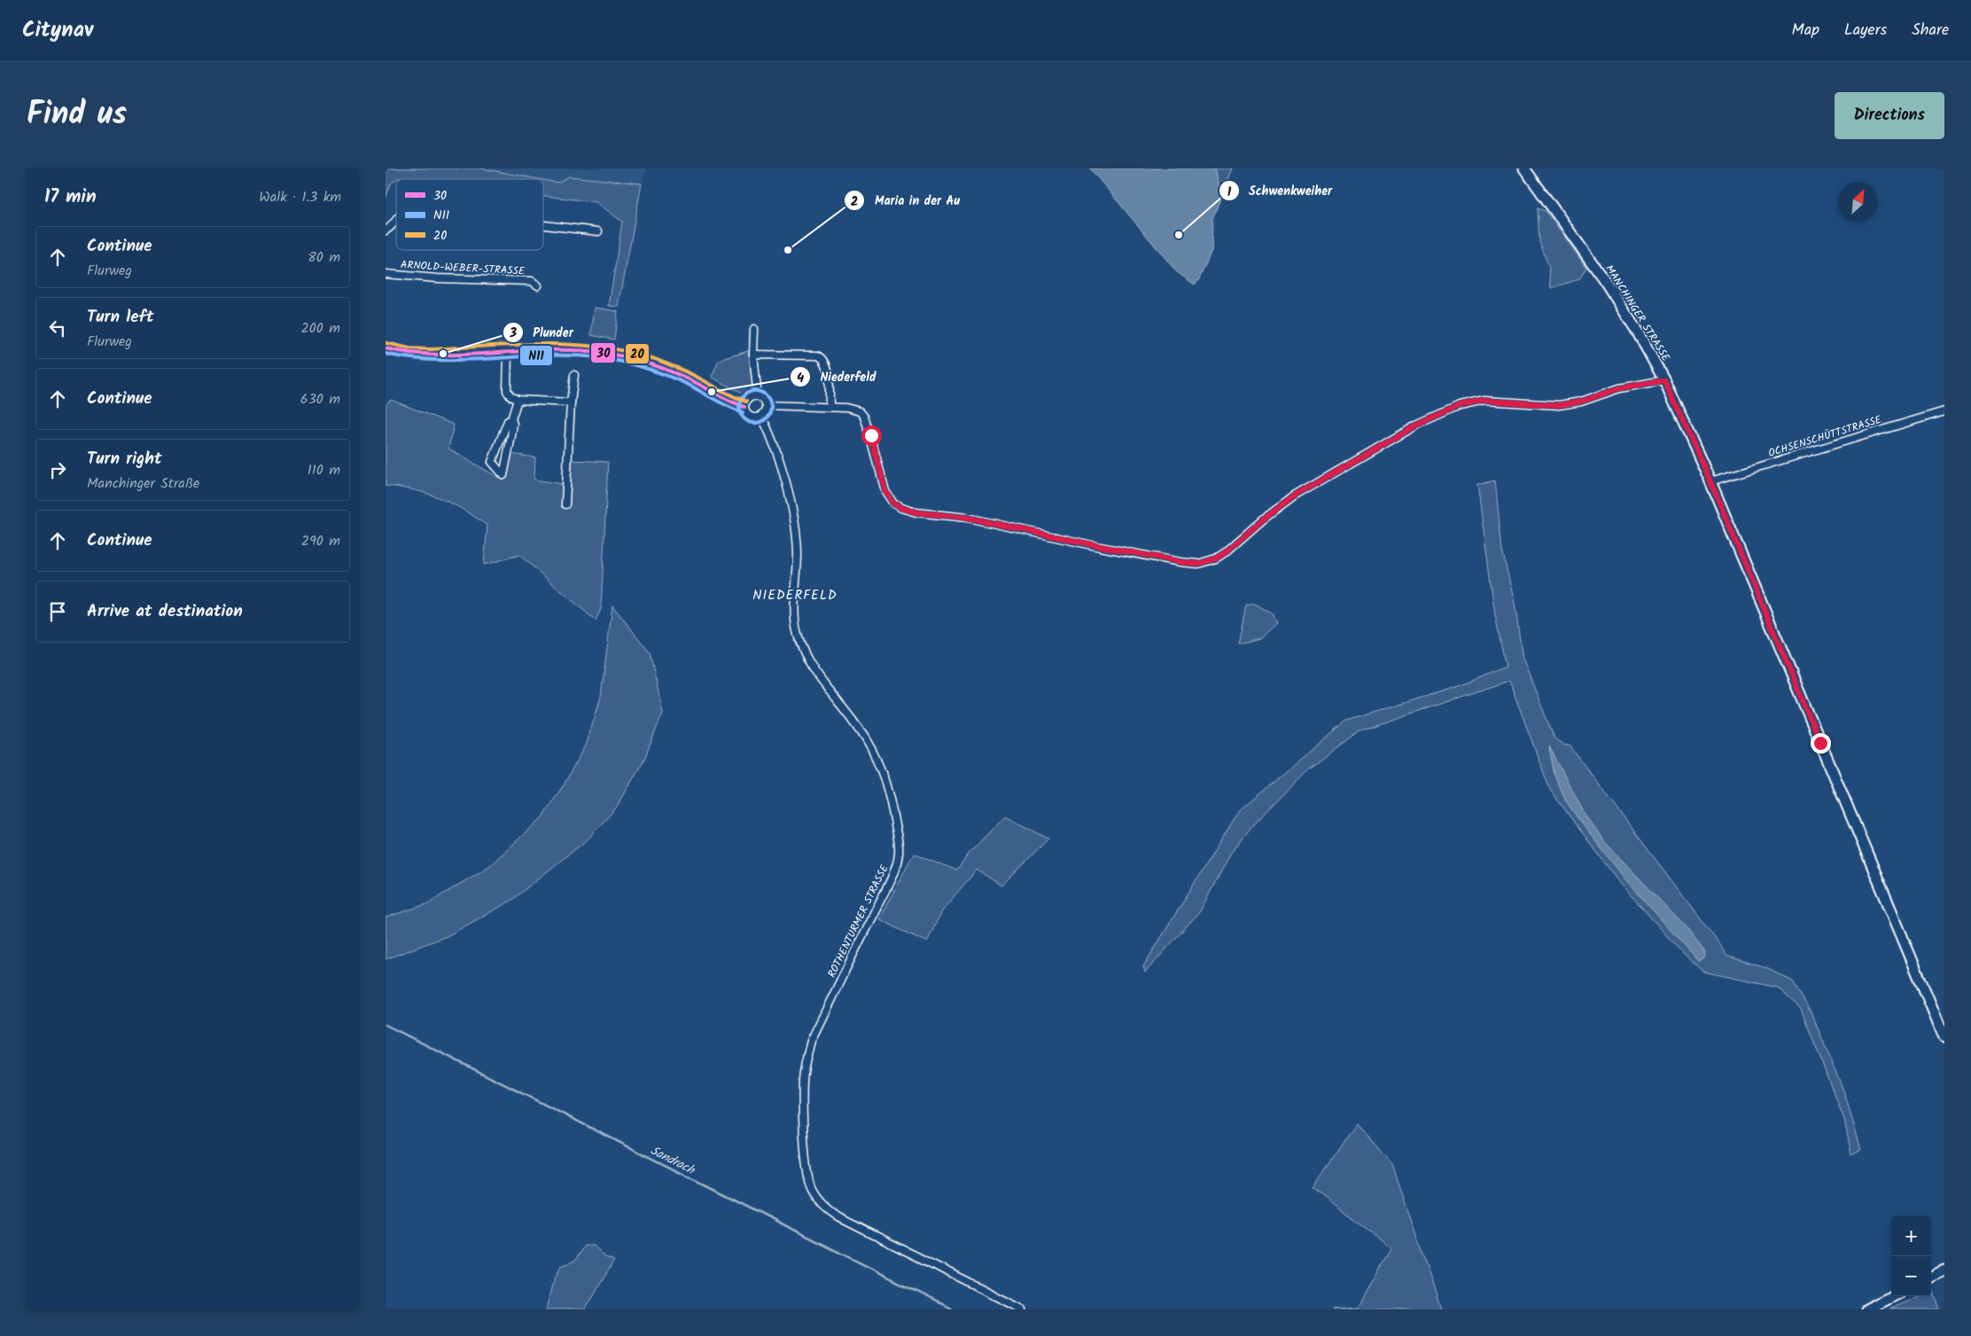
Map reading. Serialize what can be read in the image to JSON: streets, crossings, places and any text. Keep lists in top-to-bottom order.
{
  "streets": {
    "main road": ["MANCHINGER STRASSE"],
    "street": ["ARNOLD-WEBER-STRASSE", "OCHSENSCHÜTTSTRASSE", "ROTHENTURMER STRASSE"]
  },
  "crossings": [
    ["MANCHINGER STRASSE", "OCHSENSCHÜTTSTRASSE"]
  ],
  "districts": ["NIEDERFELD"],
  "water": ["Sandrach"],
  "places": [
    "Schwenkweiher",
    "Maria in der Au",
    "Plunder",
    "Niederfeld"
  ],
  "lines": ["transit line 20", "transit line 30", "transit line N11"],
  "legend": ["30", "N11", "20"],
  "north": "top right",
  "page": {
    "header": "Citynav",
    "nav": ["Map", "Layers", "Share"],
    "title": "Find us",
    "buttons": "Directions",
    "heading": ["17 min", "Walk · 1.3 km"],
    "list": [
      ["Continue", "Flurweg", "80 m"],
      ["Turn left", "Flurweg", "200 m"],
      ["Continue", "630 m"],
      ["Turn right", "Manchinger Straße", "110 m"],
      ["Continue", "290 m"],
      "Arrive at destination"
    ],
    "map_buttons": ["+", "−"]
  }
}
